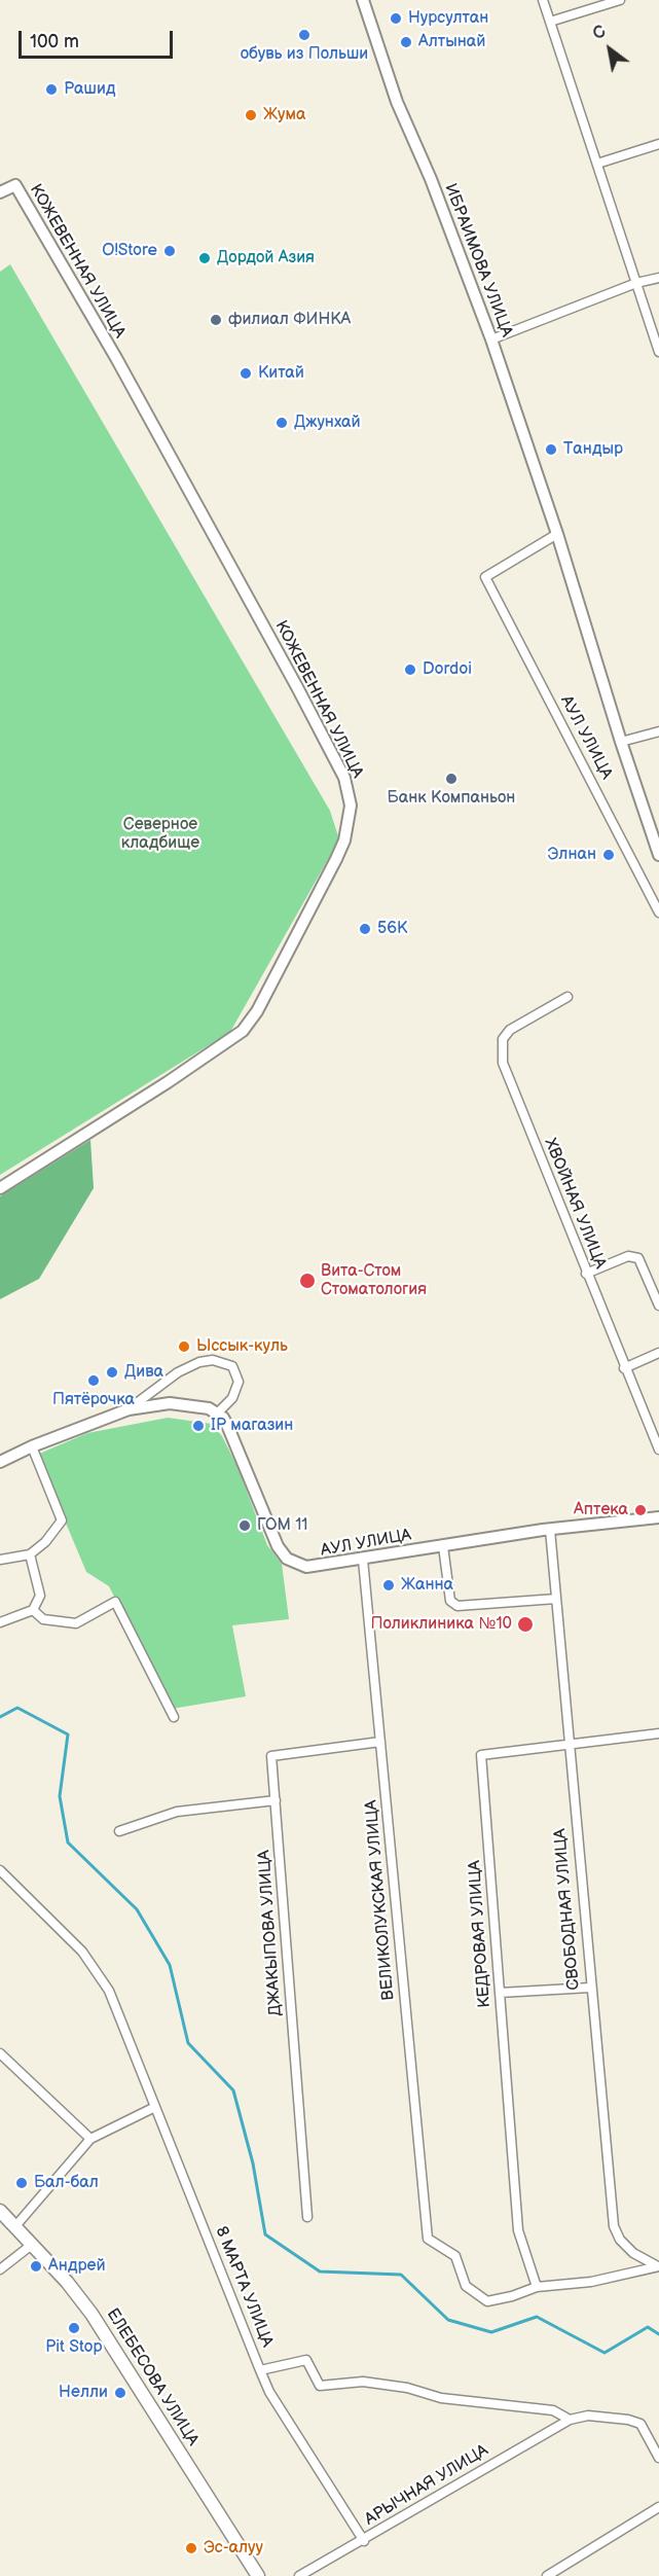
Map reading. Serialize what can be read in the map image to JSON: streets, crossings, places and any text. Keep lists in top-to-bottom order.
{
  "streets": {
    "main road": [
      "ИБРАИМОВА УЛИЦА",
      "КОЖЕВЕННАЯ УЛИЦА",
      "АУЛ УЛИЦА",
      "ЕЛЕБЕСОВА УЛИЦА"
    ],
    "street": [
      "ХВОЙНАЯ УЛИЦА",
      "ВЕЛИКОЛУКСКАЯ УЛИЦА",
      "СВОБОДНАЯ УЛИЦА",
      "ДЖАКЫПОВА УЛИЦА",
      "КЕДРОВАЯ УЛИЦА",
      "8 МАРТА УЛИЦА",
      "АРЫЧНАЯ УЛИЦА"
    ]
  },
  "crossings": [
    ["ИБРАИМОВА УЛИЦА", "АУЛ УЛИЦА"],
    ["АУЛ УЛИЦА", "ВЕЛИКОЛУКСКАЯ УЛИЦА"],
    ["АУЛ УЛИЦА", "СВОБОДНАЯ УЛИЦА"],
    ["ВЕЛИКОЛУКСКАЯ УЛИЦА", "ДЖАКЫПОВА УЛИЦА"],
    ["ВЕЛИКОЛУКСКАЯ УЛИЦА", "КЕДРОВАЯ УЛИЦА"],
    ["СВОБОДНАЯ УЛИЦА", "КЕДРОВАЯ УЛИЦА"],
    ["8 МАРТА УЛИЦА", "АРЫЧНАЯ УЛИЦА"]
  ],
  "parks": ["Северное кладбище"],
  "places": [
    "Нурсултан",
    "обувь из Польши",
    "Алтынай",
    "Рашид",
    "Жума",
    "O!Store",
    "Дордой Азия",
    "филиал ФИНКА",
    "Китай",
    "Джунхай",
    "Тандыр",
    "Dordoi",
    "Банк Компаньон",
    "Элнан",
    "56К",
    "Вита-Стом Стоматология",
    "Ыссык-куль",
    "Дива",
    "Пятёрочка",
    "IP магазин",
    "Аптека",
    "ГОМ 11",
    "Жанна",
    "Поликлиника №10",
    "Бал-бал",
    "Андрей",
    "Pit Stop",
    "Нелли",
    "Эс-алуу"
  ],
  "scale_bar": "100 m",
  "north": "top left"
}
